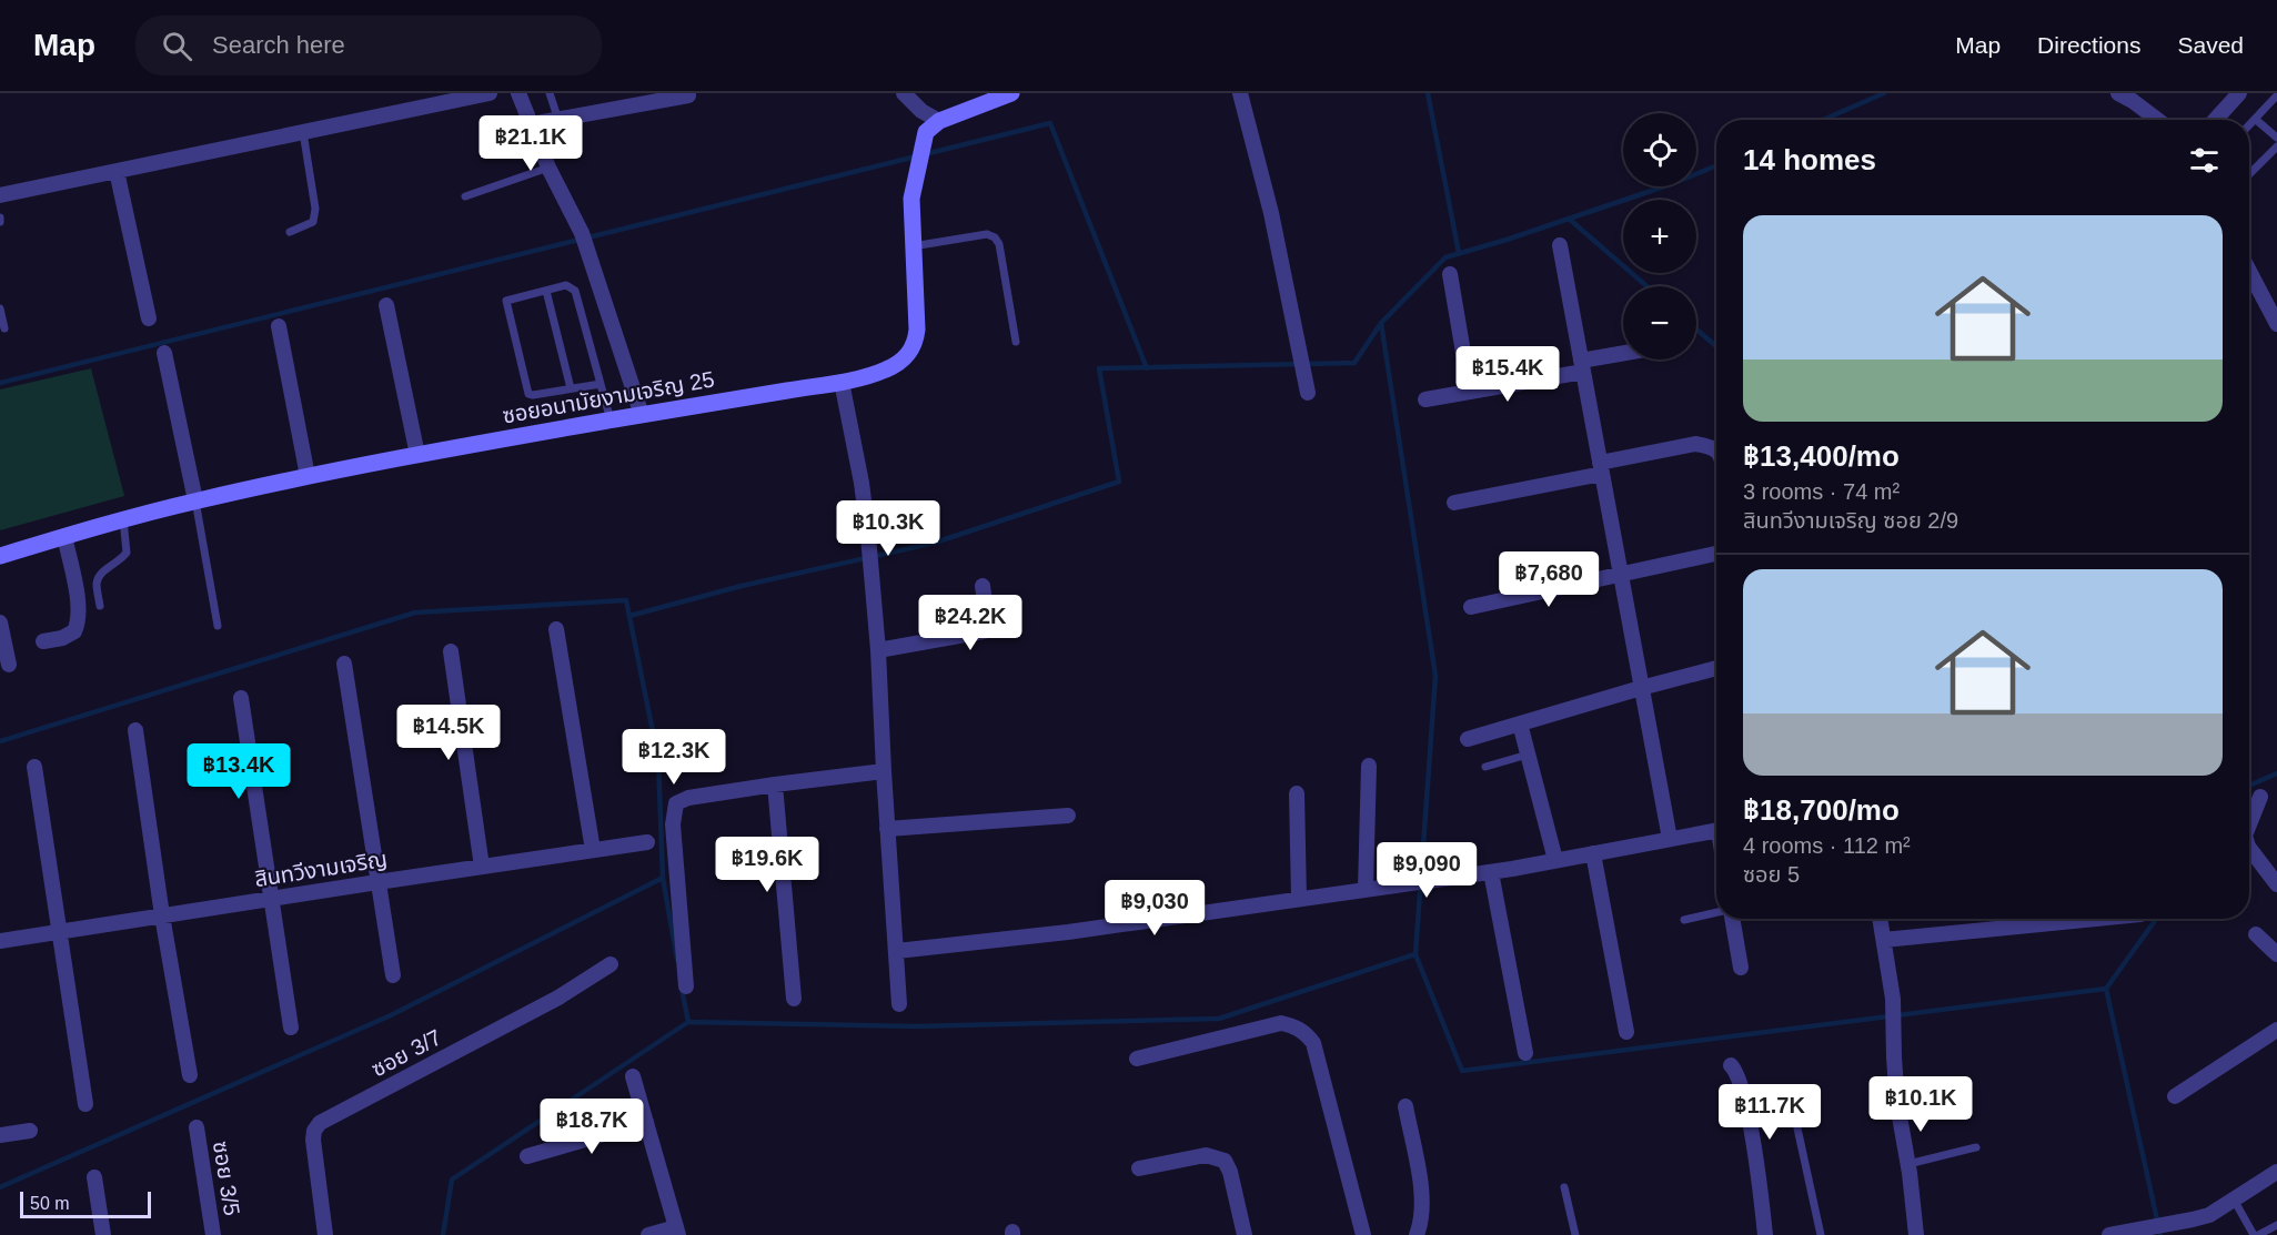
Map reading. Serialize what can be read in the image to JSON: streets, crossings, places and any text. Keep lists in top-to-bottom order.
{
  "streets": {
    "street": [
      "ซอยอนามัยงามเจริญ 25",
      "สินทวีงามเจริญ",
      "ซอย 3/7",
      "ซอย 3/5"
    ]
  },
  "scale_bar": "50 m",
  "page": {
    "header": "Map",
    "search": "Search here",
    "nav": ["Map", "Directions", "Saved"],
    "map_buttons": ["+", "−"],
    "price": [
      "฿21.1K",
      "฿15.4K",
      "฿10.3K",
      "฿7,680",
      "฿24.2K",
      "฿14.5K",
      "฿12.3K",
      "฿13.4K",
      "฿19.6K",
      "฿9,090",
      "฿9,030",
      "฿10.1K",
      "฿11.7K",
      "฿18.7K"
    ],
    "heading": "14 homes",
    "list": [
      {
        "name": "฿13,400/mo",
        "note": "3 rooms · 74 m² · สินทวีงามเจริญ ซอย 2/9"
      },
      {
        "name": "฿18,700/mo",
        "note": "4 rooms · 112 m² · ซอย 5"
      }
    ],
    "scale": "50 m"
  }
}
